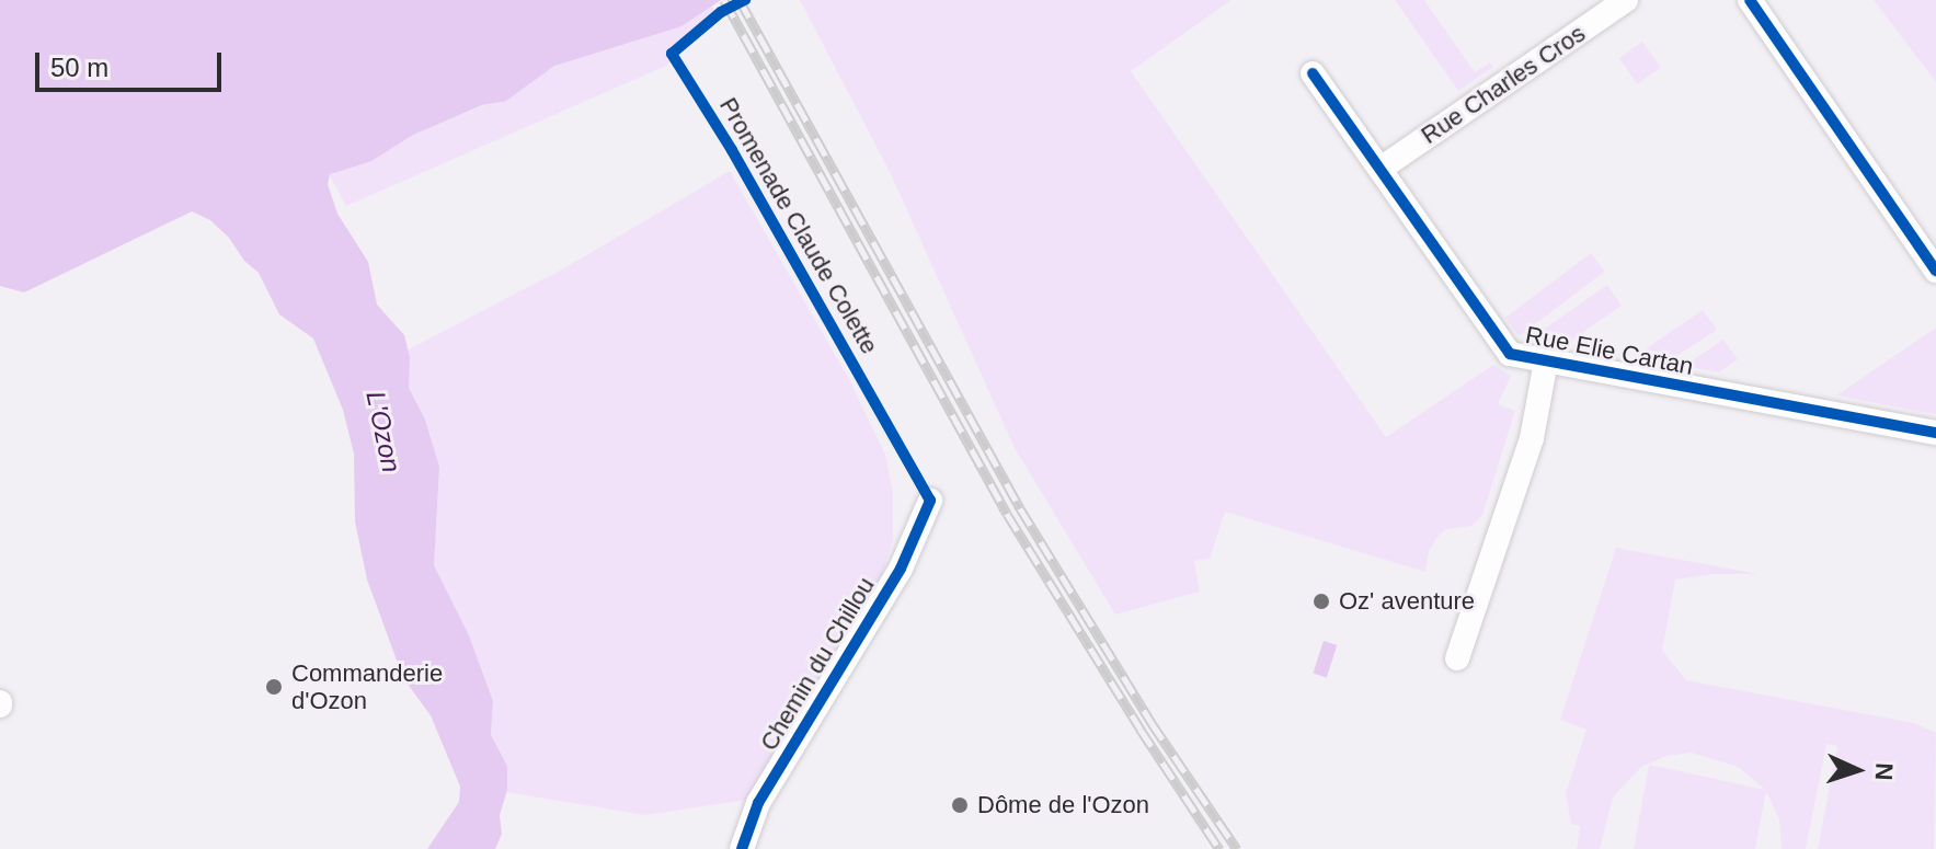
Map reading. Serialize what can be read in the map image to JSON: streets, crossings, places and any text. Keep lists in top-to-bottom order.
{
  "streets": {
    "street": ["Rue Charles Cros", "Rue Elie Cartan", "Chemin du Chillou"],
    "cycle path": ["Promenade Claude Colette"]
  },
  "crossings": [
    ["Rue Charles Cros", "Rue Elie Cartan"]
  ],
  "water": ["L'Ozon"],
  "places": ["Oz' aventure", "Commanderie d'Ozon", "Dôme de l'Ozon"],
  "scale_bar": "50 m",
  "north": "right"
}
